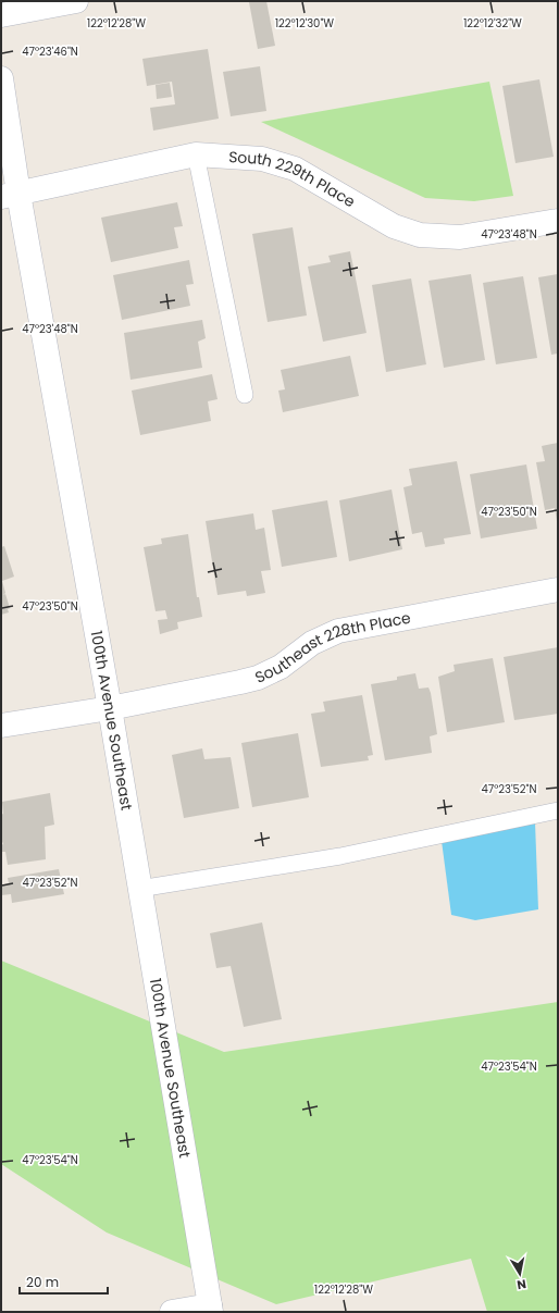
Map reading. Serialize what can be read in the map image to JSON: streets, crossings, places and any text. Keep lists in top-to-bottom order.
{
  "streets": {
    "street": ["South 229th Place", "Southeast 228th Place", "100th Avenue Southeast"]
  },
  "crossings": [
    ["South 229th Place", "100th Avenue Southeast"],
    ["Southeast 228th Place", "100th Avenue Southeast"]
  ],
  "scale_bar": "20 m",
  "north": "bottom",
  "coordinates": [
    "122°12'32\"W",
    "122°12'28\"W",
    "122°12'30\"W",
    "47°23'46\"N",
    "47°23'48\"N",
    "47°23'50\"N",
    "47°23'52\"N",
    "47°23'54\"N"
  ]
}
